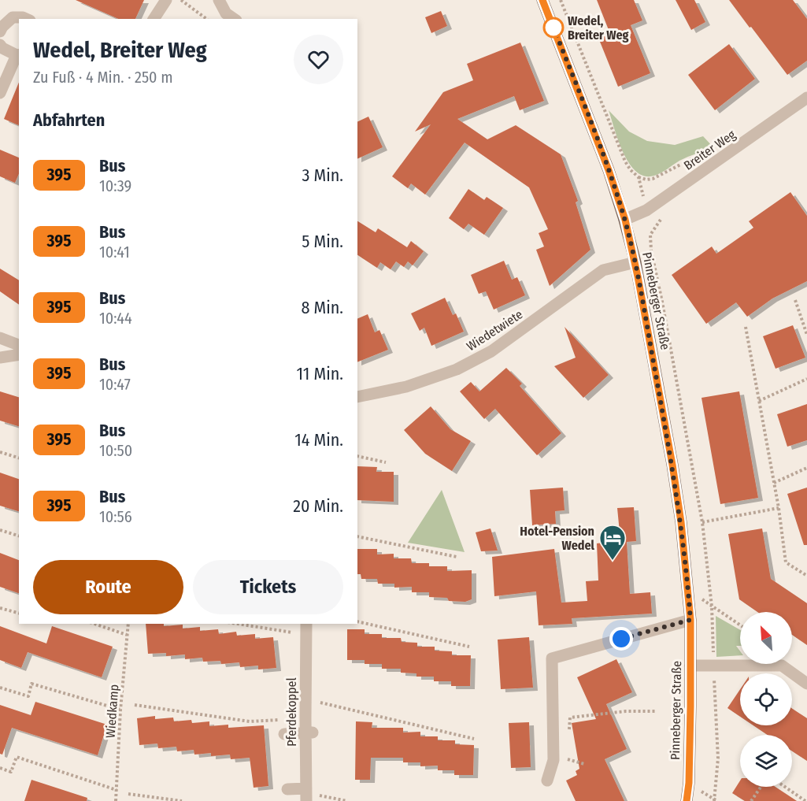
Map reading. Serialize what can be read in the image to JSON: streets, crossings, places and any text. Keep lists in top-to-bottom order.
{
  "streets": {
    "main road": ["Pinneberger Straße"],
    "street": ["Breiter Weg", "Wiedetwiete", "Pferdekoppel"],
    "path": ["Wiedkamp"]
  },
  "crossings": [
    ["Breiter Weg", "Pinneberger Straße"],
    ["Pinneberger Straße", "Wiedetwiete"]
  ],
  "places": {
    "other": ["Wedel, Breiter Weg"],
    "hotel": ["Hotel-Pension Wedel"]
  },
  "lines": ["bus line 395"],
  "north": "top left",
  "page": {
    "heading": [
      ["Wedel, Breiter Weg", "Zu Fuß · 4 Min. · 250 m"],
      "Abfahrten"
    ],
    "list": [
      {
        "mark": "395",
        "name": "Bus",
        "note": "10:39",
        "value": "3 Min."
      },
      {
        "mark": "395",
        "name": "Bus",
        "note": "10:41",
        "value": "5 Min."
      },
      {
        "mark": "395",
        "name": "Bus",
        "note": "10:44",
        "value": "8 Min."
      },
      {
        "mark": "395",
        "name": "Bus",
        "note": "10:47",
        "value": "11 Min."
      },
      {
        "mark": "395",
        "name": "Bus",
        "note": "10:50",
        "value": "14 Min."
      },
      {
        "mark": "395",
        "name": "Bus",
        "note": "10:56",
        "value": "20 Min."
      }
    ],
    "buttons": ["Route", "Tickets"]
  }
}
